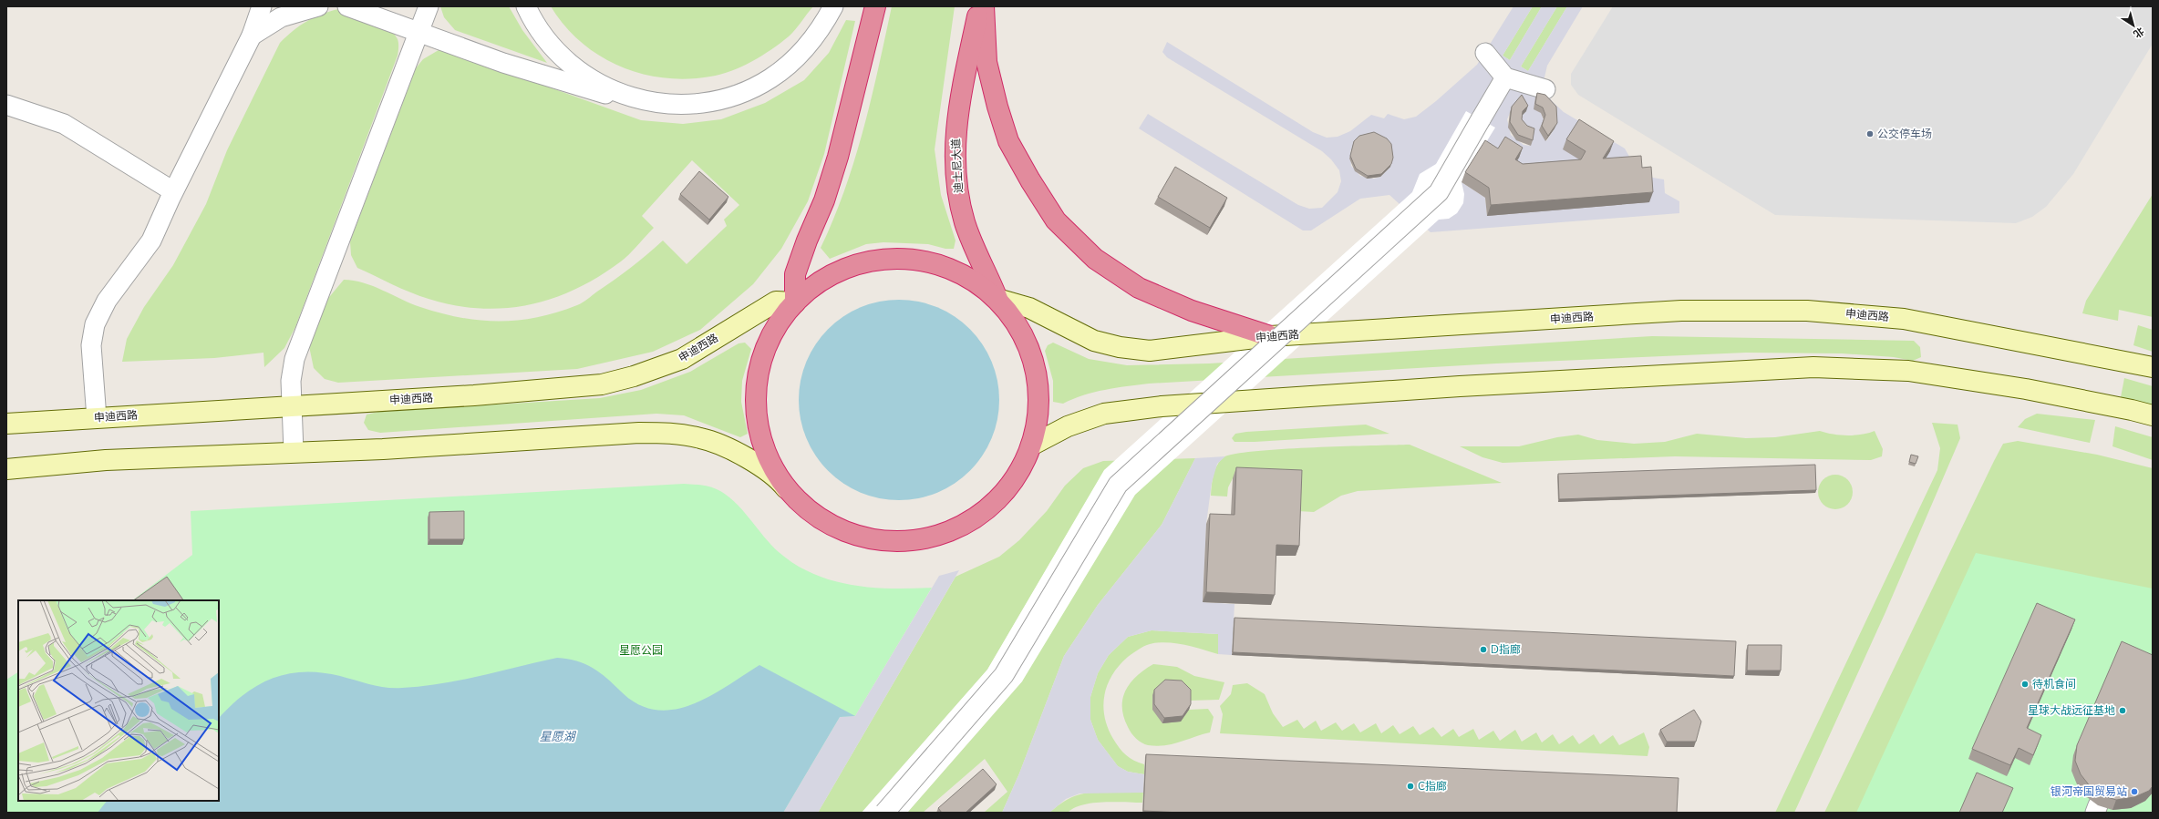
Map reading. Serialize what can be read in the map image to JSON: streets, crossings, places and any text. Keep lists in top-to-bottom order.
{
  "streets": {
    "highway": ["迪士尼大道"],
    "street": ["申迪西路"]
  },
  "crossings": [
    ["迪士尼大道", "申迪西路"]
  ],
  "water": ["星愿湖"],
  "parks": ["星愿公园"],
  "places": [
    "公交停车场",
    "D指廊",
    "待机食间",
    "星球大战远征基地",
    "C指廊",
    "银河帝国贸易站"
  ],
  "north": "bottom right"
}
